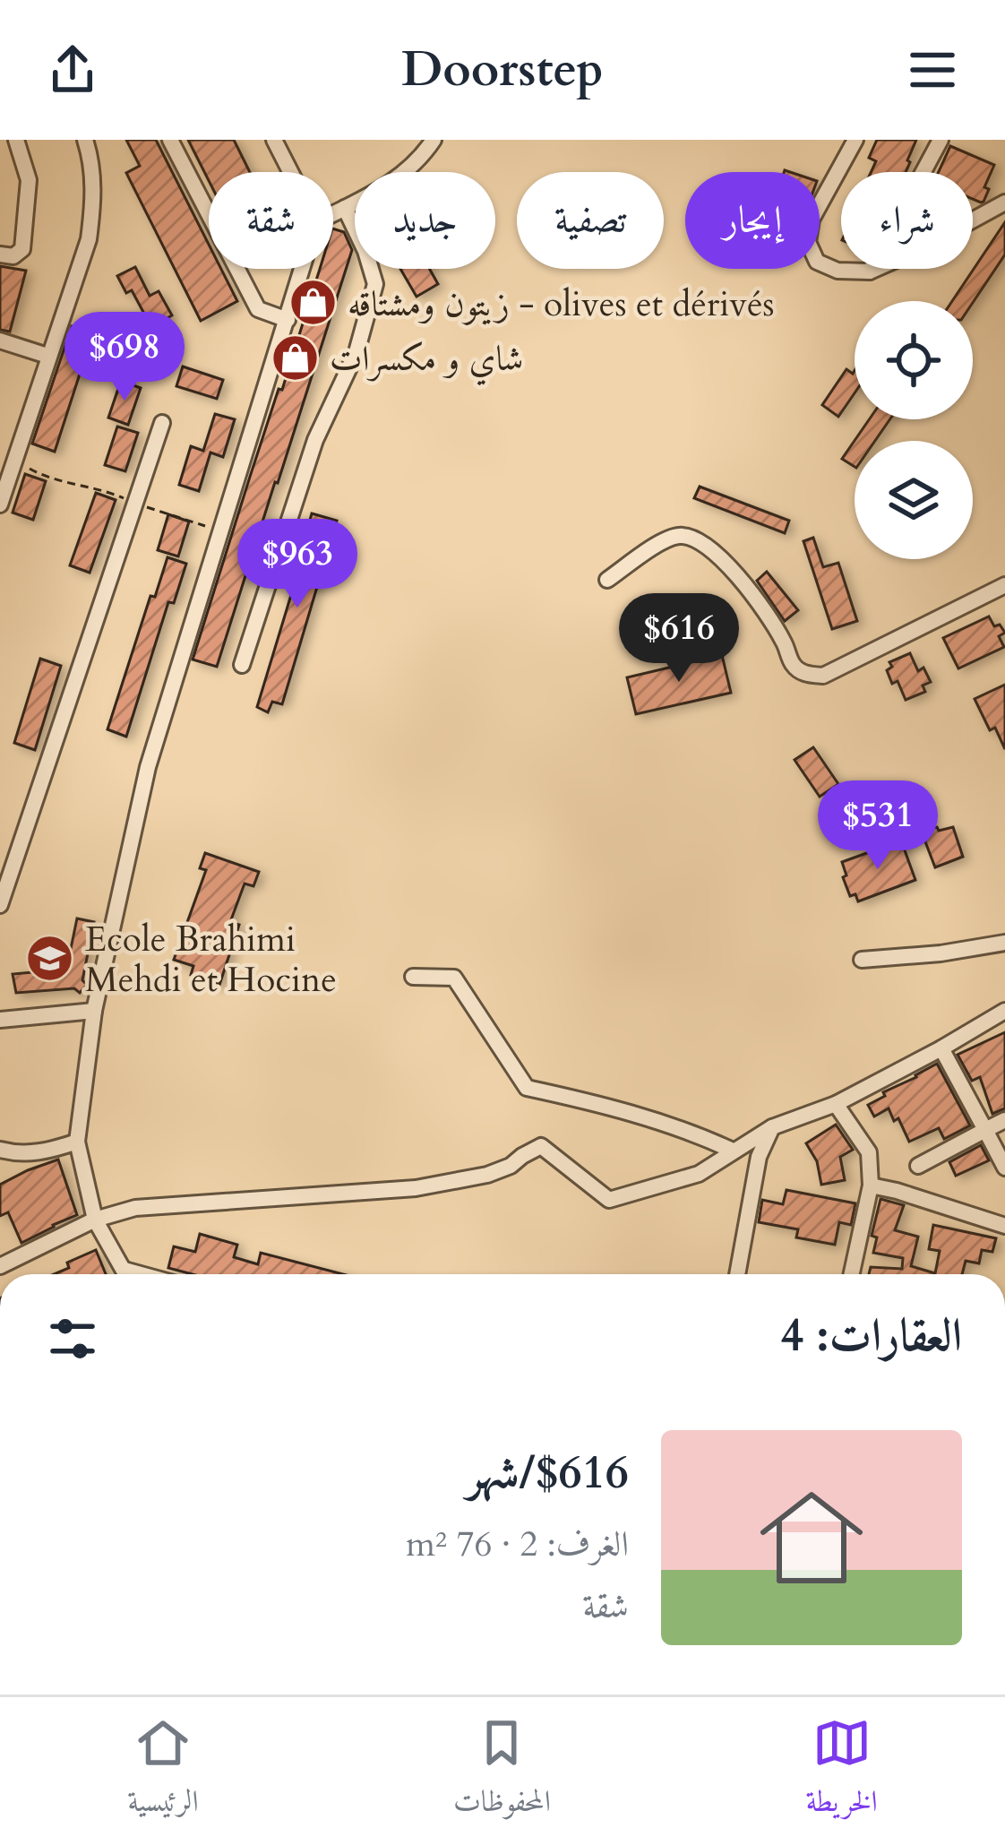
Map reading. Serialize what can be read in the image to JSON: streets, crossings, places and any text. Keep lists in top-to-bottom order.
{
  "places": {
    "shop": ["زيتون ومشتاقه - olives et dérivés", "شاي و مكسرات"],
    "school or university": ["Ecole Brahimi Mehdi et Hocine"]
  },
  "page": {
    "header": "Doorstep",
    "chip": [
      "شراء",
      "إيجار",
      "تصفية",
      "جديد",
      "شقة"
    ],
    "price": [
      "$698",
      "$963",
      "$616",
      "$531"
    ],
    "heading": "العقارات: 4",
    "list": [
      {
        "name": "$616/شهر",
        "note": "الغرف: 2 · 76 m² · شقة"
      }
    ],
    "tabs": ["الخريطة", "المحفوظات", "الرئيسية"]
  }
}
